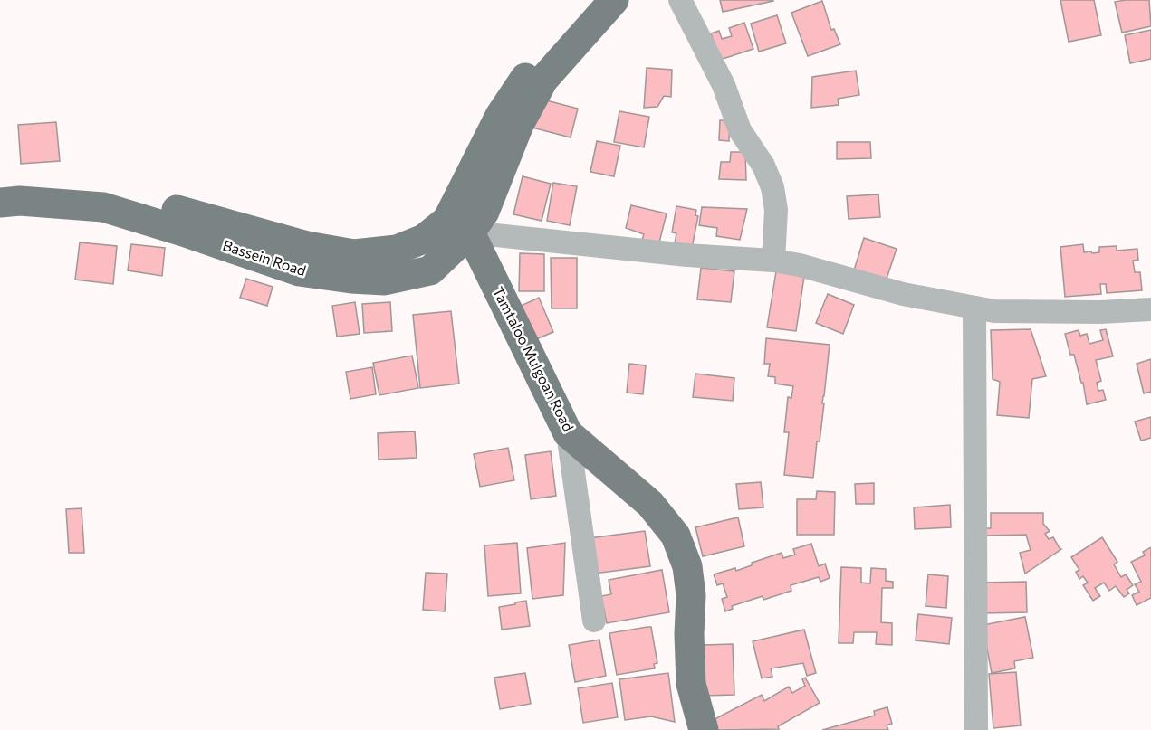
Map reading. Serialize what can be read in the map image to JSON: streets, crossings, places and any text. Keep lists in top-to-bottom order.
{
  "streets": {
    "main road": ["Bassein Road", "Tamtaloo Mulgoan Road"]
  },
  "crossings": [
    ["Bassein Road", "Tamtaloo Mulgoan Road"]
  ]
}
